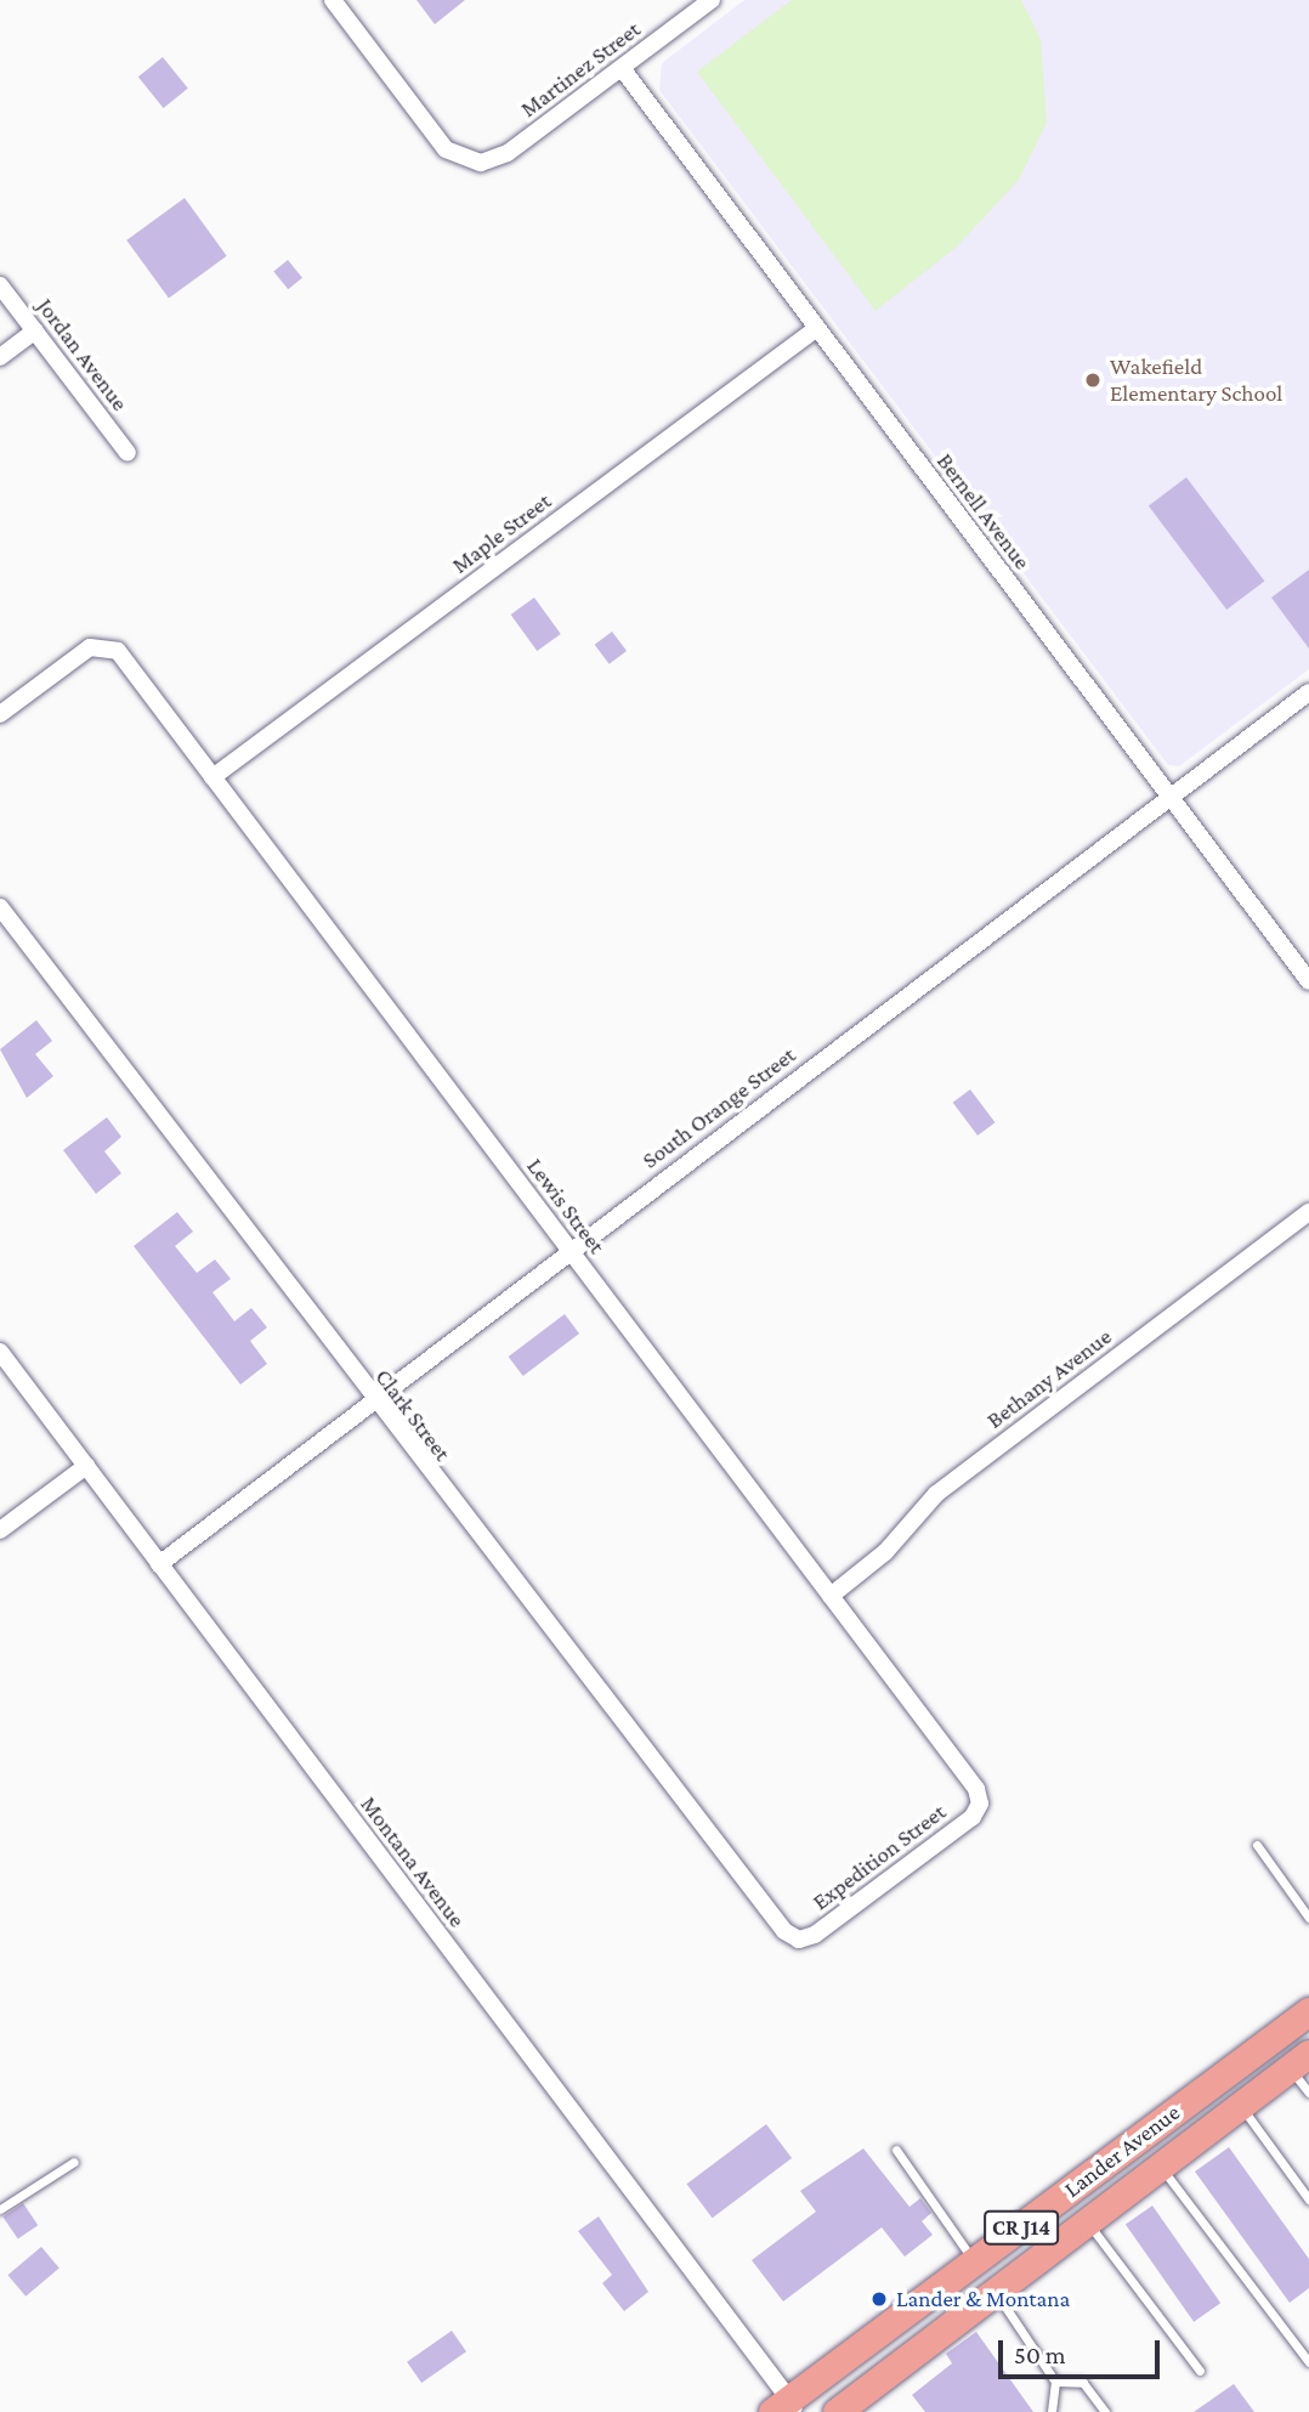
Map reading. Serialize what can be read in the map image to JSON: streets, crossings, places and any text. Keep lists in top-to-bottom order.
{
  "streets": {
    "main road": ["Lander Avenue", "CR J14"],
    "street": [
      "Martinez Street",
      "Jordan Avenue",
      "Bernell Avenue",
      "Maple Street",
      "South Orange Street",
      "Lewis Street",
      "Bethany Avenue",
      "Clark Street",
      "Expedition Street",
      "Montana Avenue"
    ]
  },
  "crossings": [
    ["Martinez Street", "Bernell Avenue"],
    ["Bernell Avenue", "Maple Street"],
    ["Bernell Avenue", "South Orange Street"],
    ["Maple Street", "Lewis Street"],
    ["South Orange Street", "Lewis Street"],
    ["South Orange Street", "Clark Street"],
    ["South Orange Street", "Montana Avenue"],
    ["Lewis Street", "Bethany Avenue"],
    ["Lewis Street", "Expedition Street"],
    ["Clark Street", "Expedition Street"],
    ["Montana Avenue", "Lander Avenue"]
  ],
  "places": ["Wakefield Elementary School", "Lander & Montana"],
  "scale_bar": "50 m"
}
